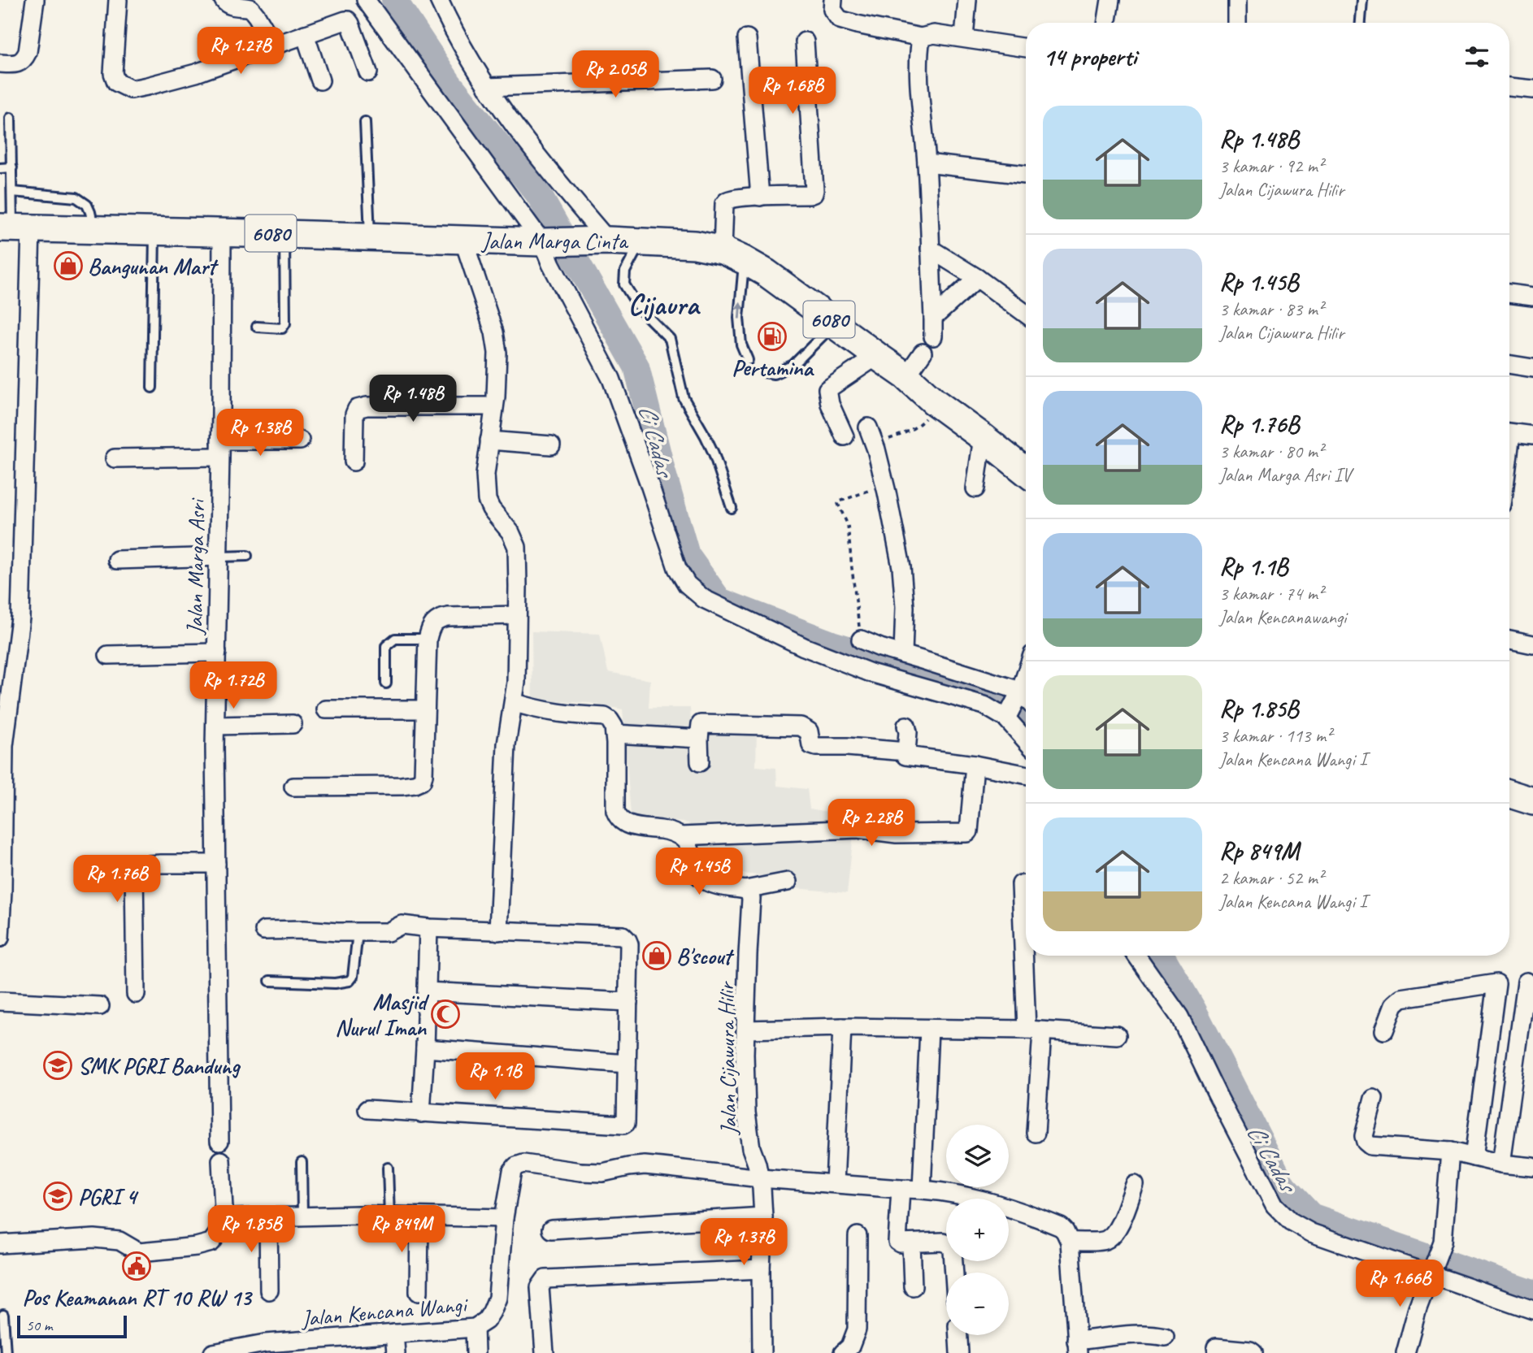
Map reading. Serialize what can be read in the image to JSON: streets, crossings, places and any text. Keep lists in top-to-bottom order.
{
  "streets": {
    "main road": ["6080", "Jalan Marga Cinta"],
    "street": ["Jalan Marga Asri", "Jalan Cijawura Hilir", "Jalan Kencana Wangi"]
  },
  "crossings": [
    ["Jalan Marga Cinta", "Jalan Marga Asri"],
    ["Jalan Cijawura Hilir", "Jalan Kencana Wangi"]
  ],
  "districts": ["Cijaura"],
  "water": ["Ci Cadas"],
  "places": {
    "shop": ["Bangunan Mart", "B'scout"],
    "fuel station": ["Pertamina"],
    "mosque": ["Masjid Nurul Iman"],
    "school or university": ["SMK PGRI Bandung", "PGRI 4"],
    "public building": ["Pos Keamanan RT 10 RW 13"]
  },
  "scale_bar": "50 m",
  "page": {
    "heading": "14 properti",
    "price": [
      "Rp 1.27B",
      "Rp 2.05B",
      "Rp 1.68B",
      "Rp 1.48B",
      "Rp 1.38B",
      "Rp 1.72B",
      "Rp 2.28B",
      "Rp 1.45B",
      "Rp 1.76B",
      "Rp 1.1B",
      "Rp 1.85B",
      "Rp 849M",
      "Rp 1.37B",
      "Rp 1.66B"
    ],
    "list": [
      {
        "name": "Rp 1.48B",
        "note": "3 kamar · 92 m² · Jalan Cijawura Hilir"
      },
      {
        "name": "Rp 1.45B",
        "note": "3 kamar · 83 m² · Jalan Cijawura Hilir"
      },
      {
        "name": "Rp 1.76B",
        "note": "3 kamar · 80 m² · Jalan Marga Asri IV"
      },
      {
        "name": "Rp 1.1B",
        "note": "3 kamar · 74 m² · Jalan Kencanawangi"
      },
      {
        "name": "Rp 1.85B",
        "note": "3 kamar · 113 m² · Jalan Kencana Wangi I"
      },
      {
        "name": "Rp 849M",
        "note": "2 kamar · 52 m² · Jalan Kencana Wangi I"
      }
    ],
    "map_buttons": ["+", "−"],
    "scale": "50 m"
  }
}
